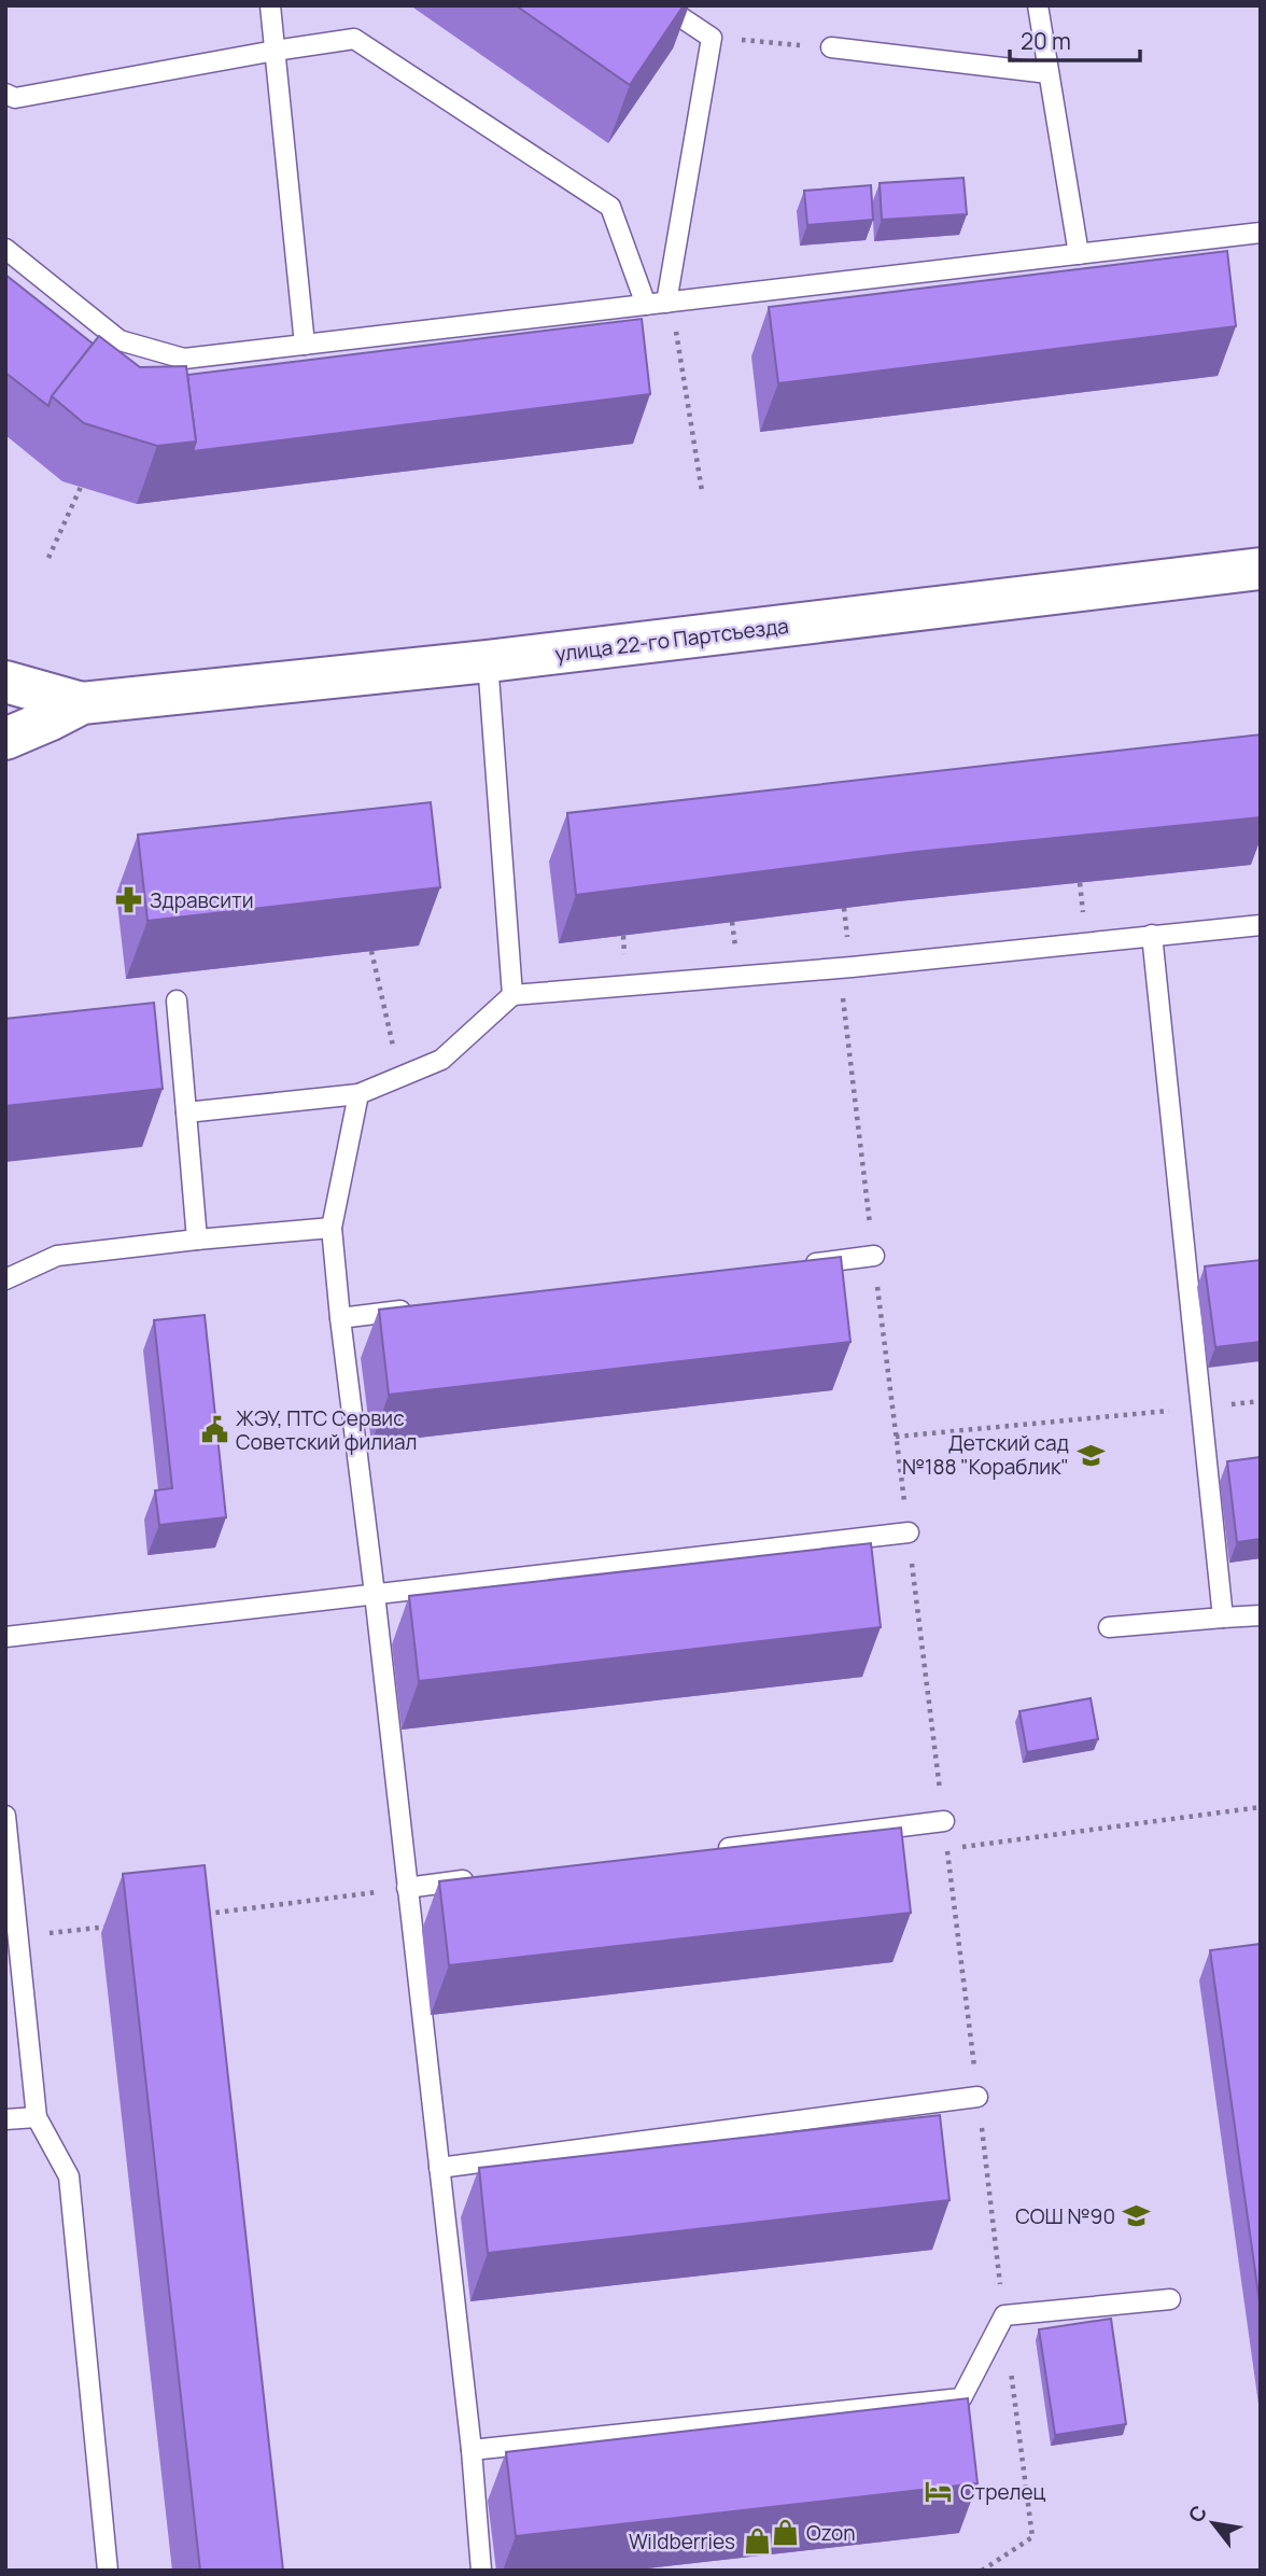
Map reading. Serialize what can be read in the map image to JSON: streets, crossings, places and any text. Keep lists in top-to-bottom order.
{
  "streets": {
    "street": ["улица 22-го Партсъезда"]
  },
  "places": {
    "pharmacy": ["Здравсити"],
    "public building": ["ЖЭУ, ПТС Сервис Советский филиал"],
    "school or university": ["Детский сад №188 \"Кораблик\"", "СОШ №90"],
    "hotel": ["Стрелец"],
    "shop": ["Ozon", "Wildberries"]
  },
  "scale_bar": "20 m",
  "north": "top left"
}
